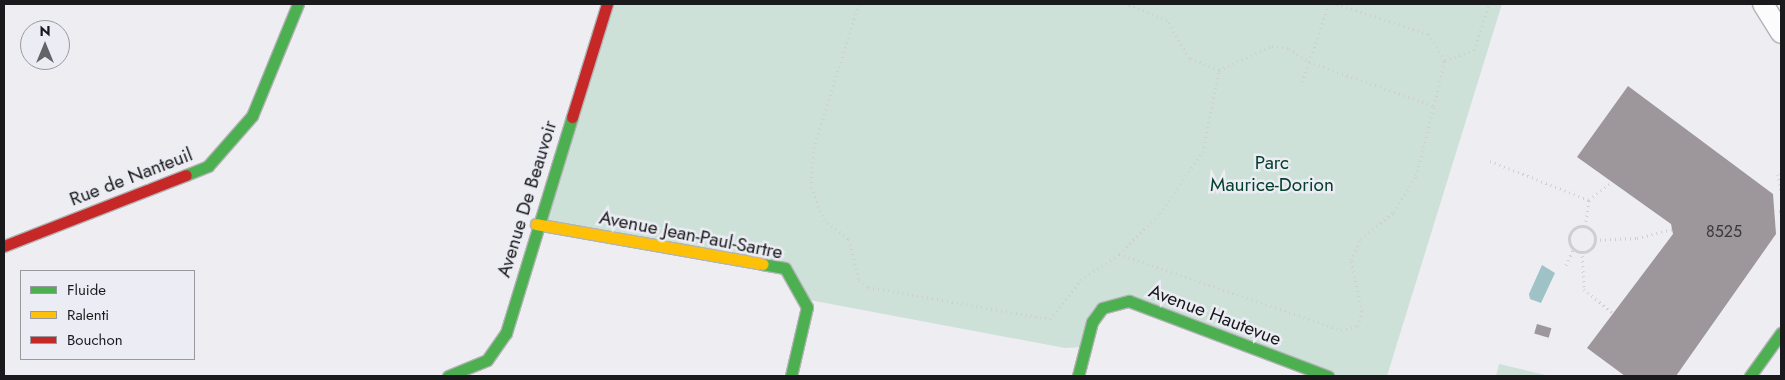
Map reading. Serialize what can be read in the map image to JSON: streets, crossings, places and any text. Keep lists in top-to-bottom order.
{
  "streets": {
    "street": [
      "Rue de Nanteuil",
      "Avenue De Beauvoir",
      "Avenue Jean-Paul-Sartre",
      "Avenue Hautevue"
    ]
  },
  "crossings": [
    ["Avenue De Beauvoir", "Avenue Jean-Paul-Sartre"]
  ],
  "parks": ["Parc Maurice-Dorion"],
  "house_numbers": ["8525"],
  "legend": ["Fluide", "Ralenti", "Bouchon"],
  "north": "top"
}
